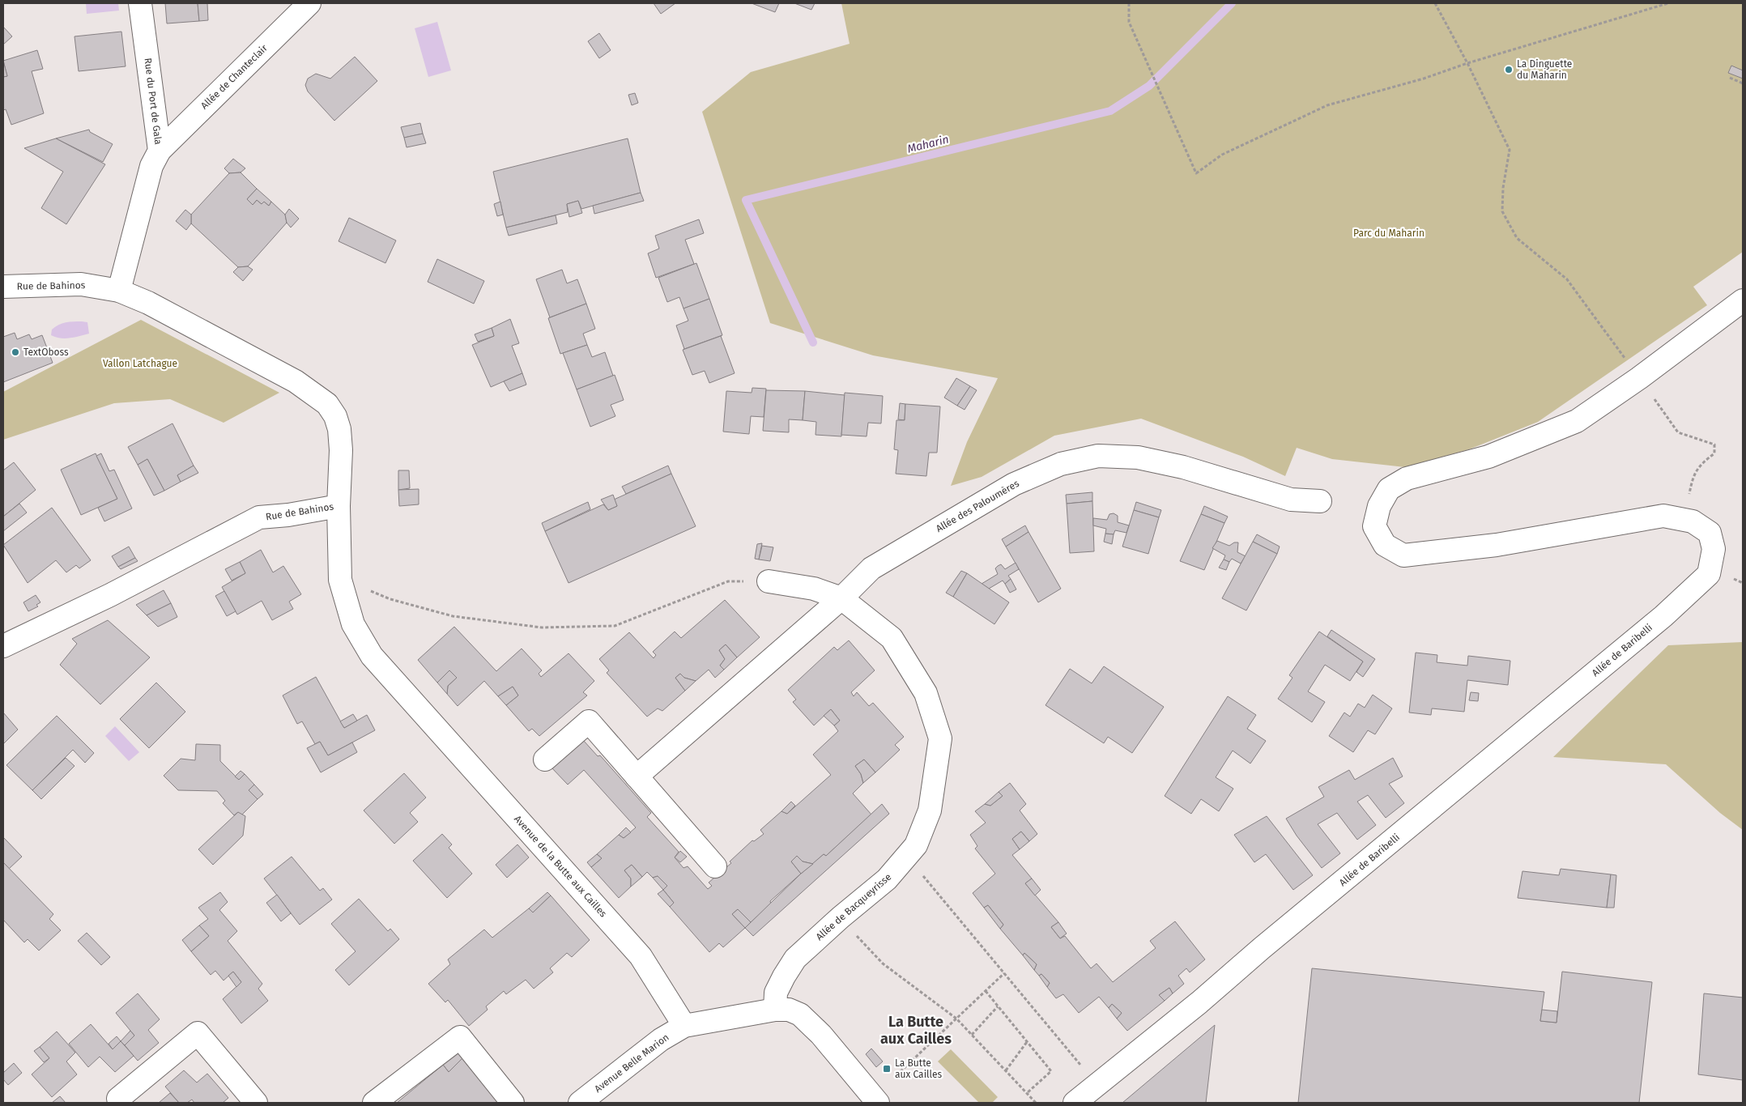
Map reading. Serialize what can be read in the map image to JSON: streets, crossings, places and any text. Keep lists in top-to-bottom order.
{
  "streets": {
    "street": [
      "Allée de Chanteclair",
      "Rue du Port de Gala",
      "Rue de Bahinos",
      "Allée des Paloumères",
      "Allée de Baribelli",
      "Avenue de la Butte aux Cailles",
      "Allée de Bacqueyrisse",
      "Avenue Belle Marion"
    ]
  },
  "crossings": [
    ["Allée de Chanteclair", "Rue du Port de Gala"],
    ["Rue du Port de Gala", "Rue de Bahinos"],
    ["Rue de Bahinos", "Avenue de la Butte aux Cailles"],
    ["Allée des Paloumères", "Allée de Bacqueyrisse"],
    ["Avenue de la Butte aux Cailles", "Avenue Belle Marion"]
  ],
  "districts": ["La Butte aux Cailles"],
  "water": ["Maharin"],
  "parks": ["Parc du Maharin", "Vallon Latchague"],
  "places": {
    "other": ["La Dinguette du Maharin", "TextOboss"],
    "transit": ["La Butte aux Cailles"]
  }
}
